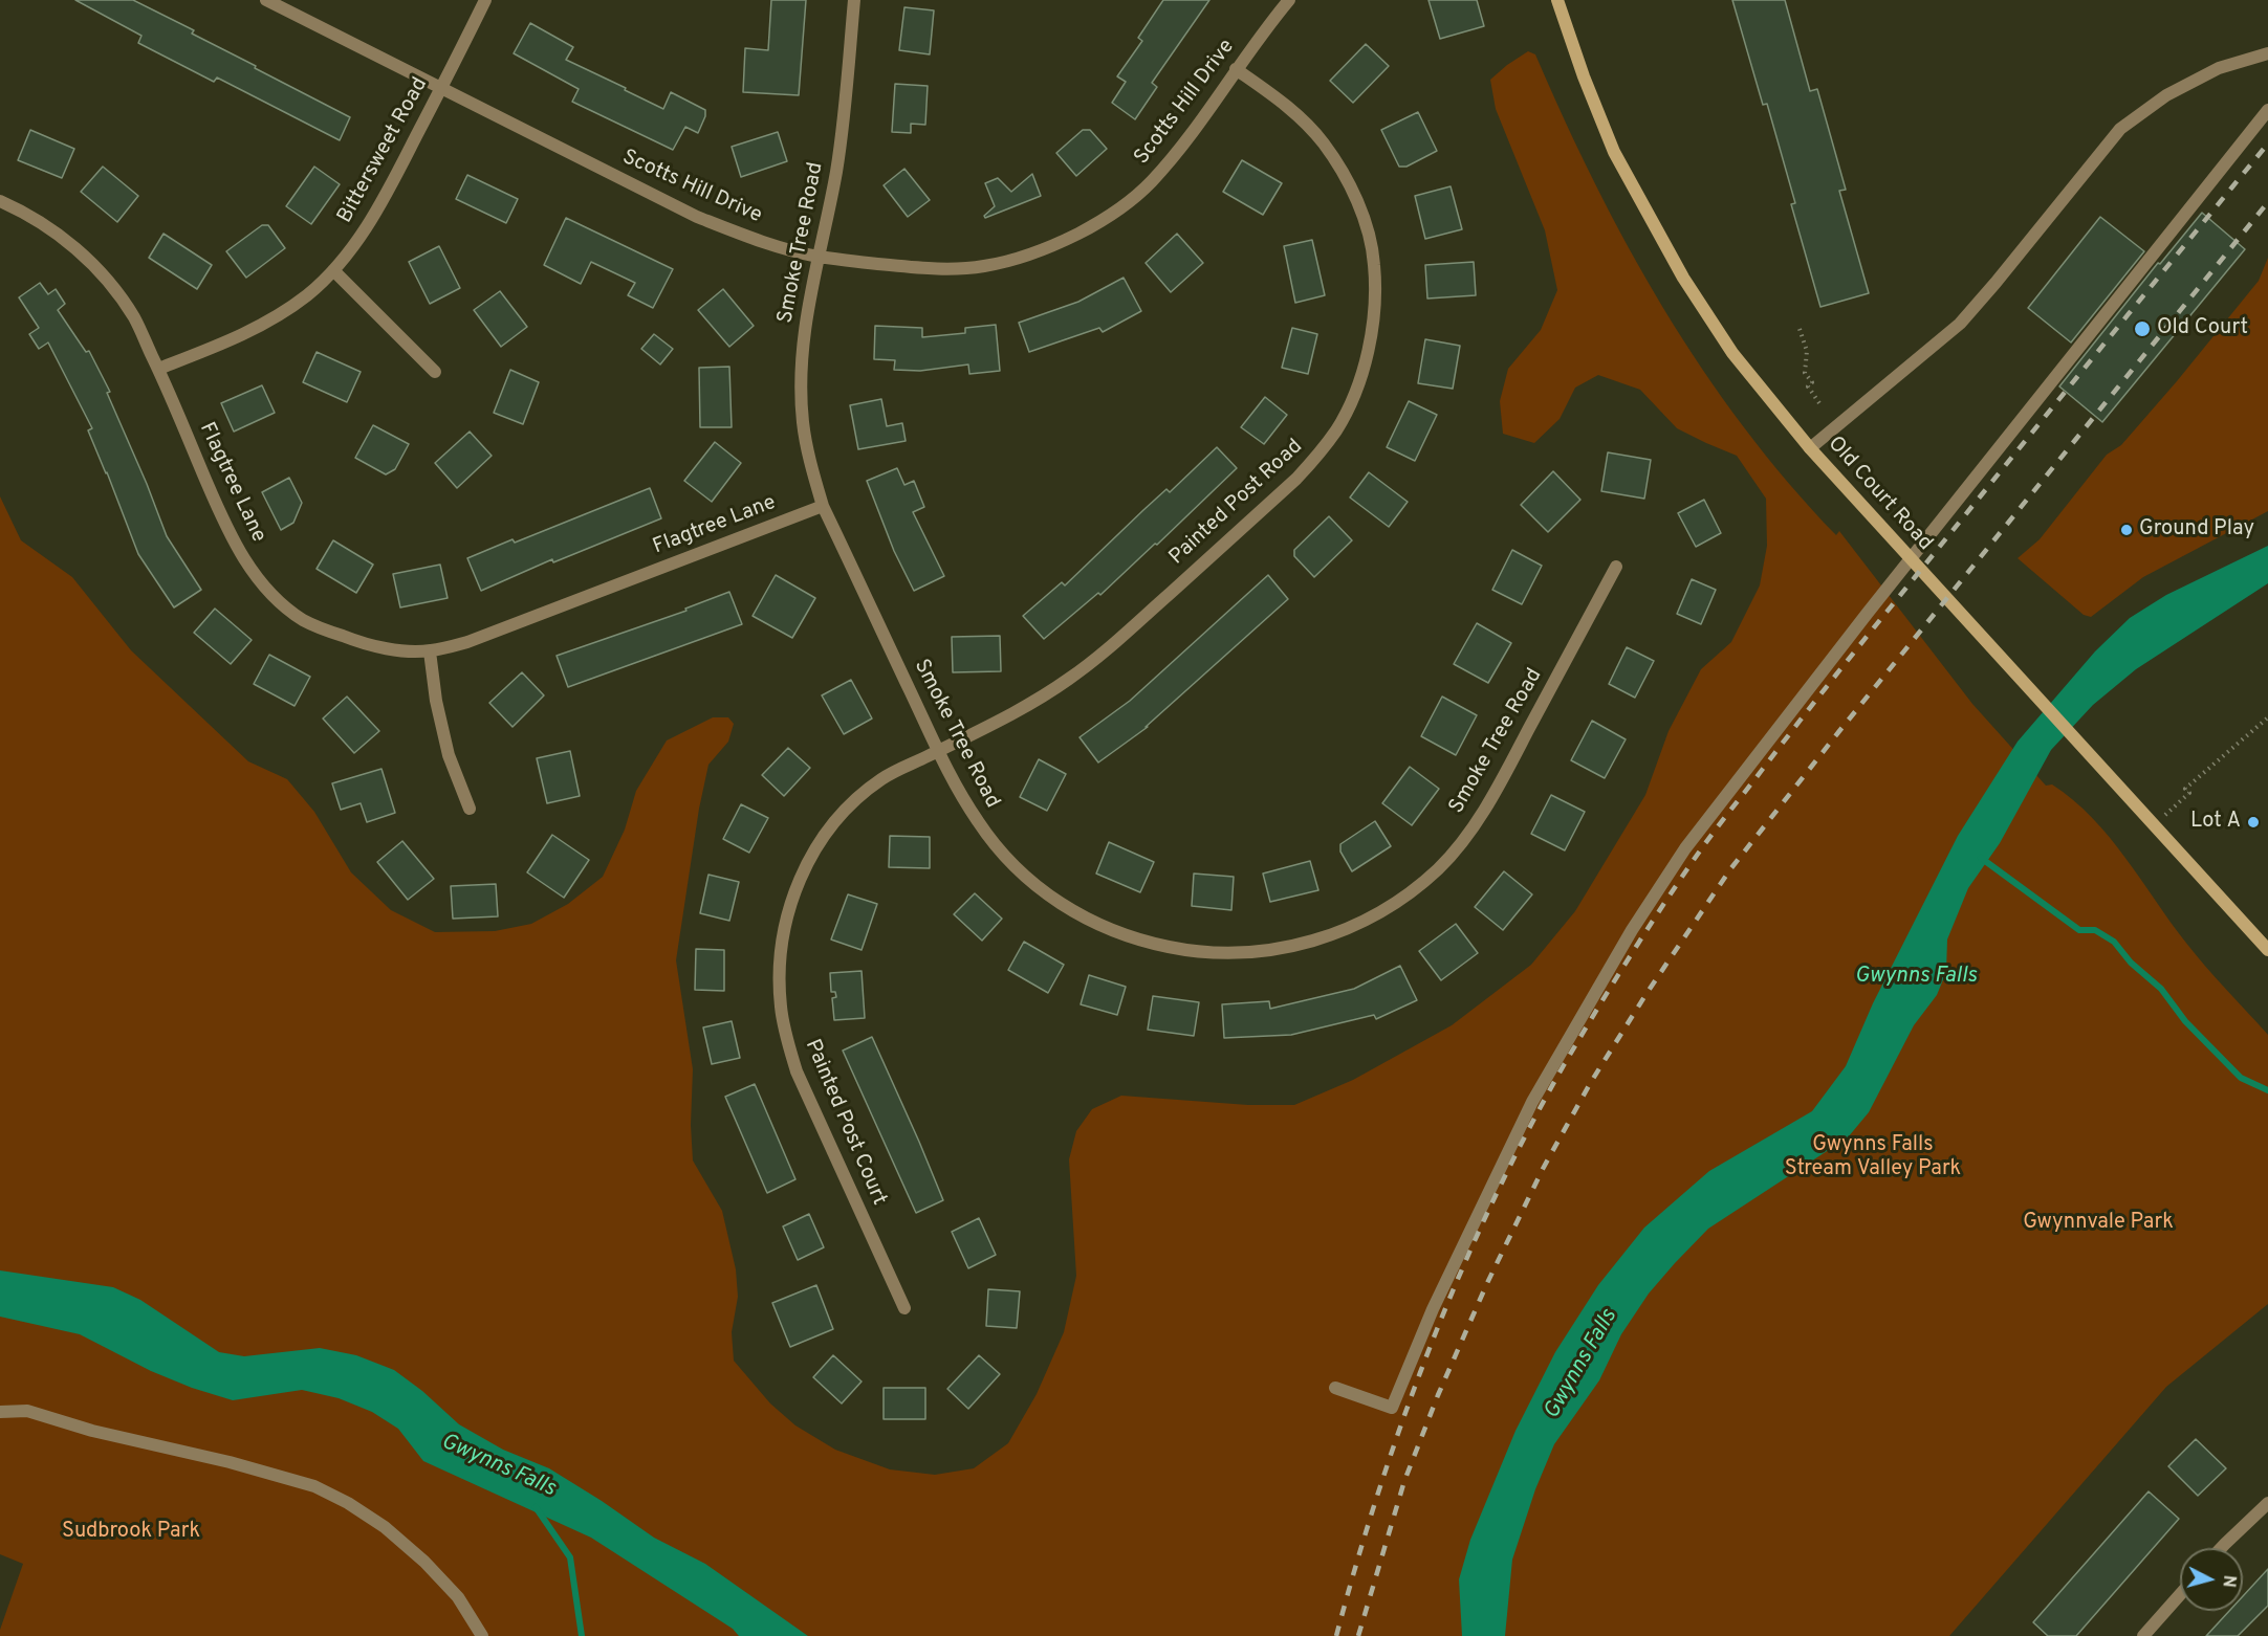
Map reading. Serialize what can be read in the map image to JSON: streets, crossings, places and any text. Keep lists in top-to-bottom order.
{
  "streets": {
    "main road": ["Old Court Road"],
    "street": [
      "Scotts Hill Drive",
      "Bittersweet Road",
      "Smoke Tree Road",
      "Flagtree Lane",
      "Painted Post Road",
      "Painted Post Court"
    ]
  },
  "crossings": [
    ["Scotts Hill Drive", "Bittersweet Road"],
    ["Scotts Hill Drive", "Smoke Tree Road"],
    ["Scotts Hill Drive", "Painted Post Road"],
    ["Bittersweet Road", "Flagtree Lane"],
    ["Smoke Tree Road", "Flagtree Lane"],
    ["Smoke Tree Road", "Painted Post Road"],
    ["Smoke Tree Road", "Painted Post Court"],
    ["Painted Post Road", "Painted Post Court"]
  ],
  "water": ["Gwynns Falls"],
  "parks": ["Gwynns Falls Stream Valley Park", "Gwynnvale Park", "Sudbrook Park"],
  "places": ["Old Court", "Ground Play", "Lot A"],
  "north": "right"
}
